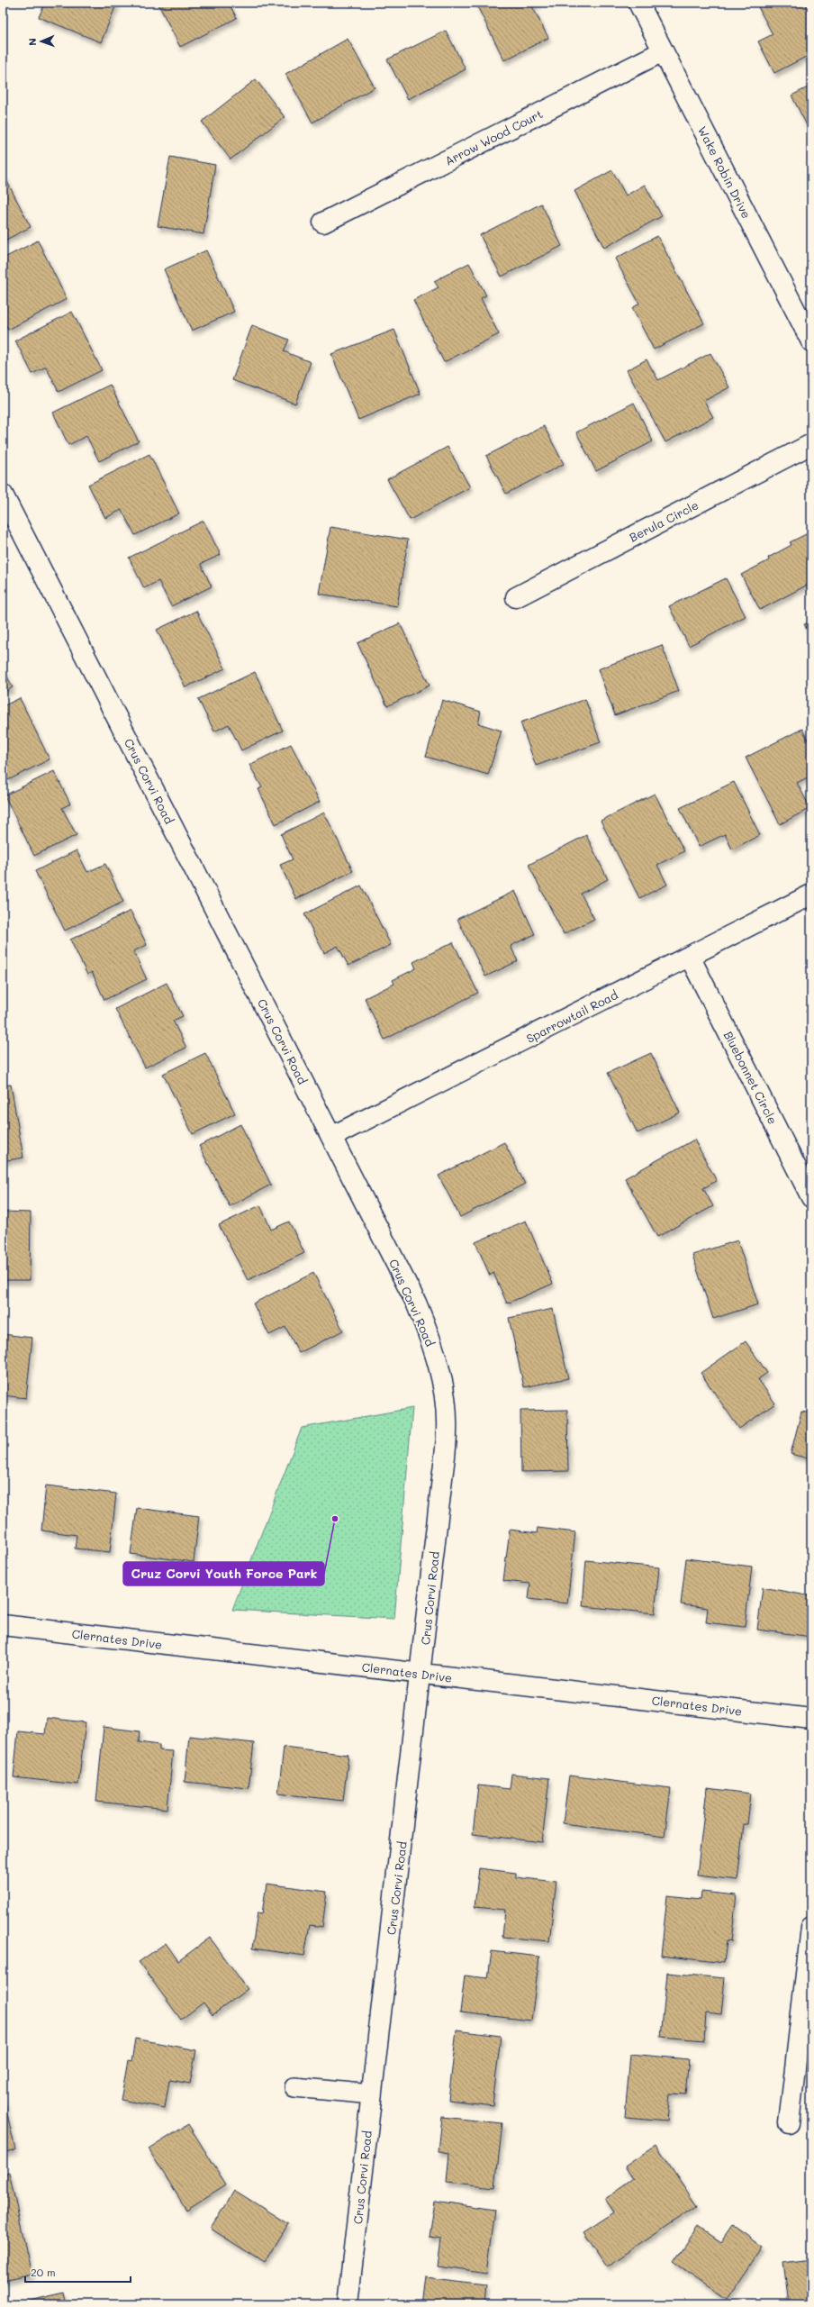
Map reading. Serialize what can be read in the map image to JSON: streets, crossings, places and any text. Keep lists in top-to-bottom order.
{
  "streets": {
    "street": [
      "Arrow Wood Court",
      "Wake Robin Drive",
      "Berula Circle",
      "Crus Corvi Road",
      "Sparrowtail Road",
      "Bluebonnet Circle",
      "Clernates Drive"
    ]
  },
  "crossings": [
    ["Arrow Wood Court", "Wake Robin Drive"],
    ["Crus Corvi Road", "Sparrowtail Road"],
    ["Crus Corvi Road", "Clernates Drive"],
    ["Sparrowtail Road", "Bluebonnet Circle"]
  ],
  "places": ["Cruz Corvi Youth Force Park"],
  "scale_bar": "20 m",
  "north": "left"
}
